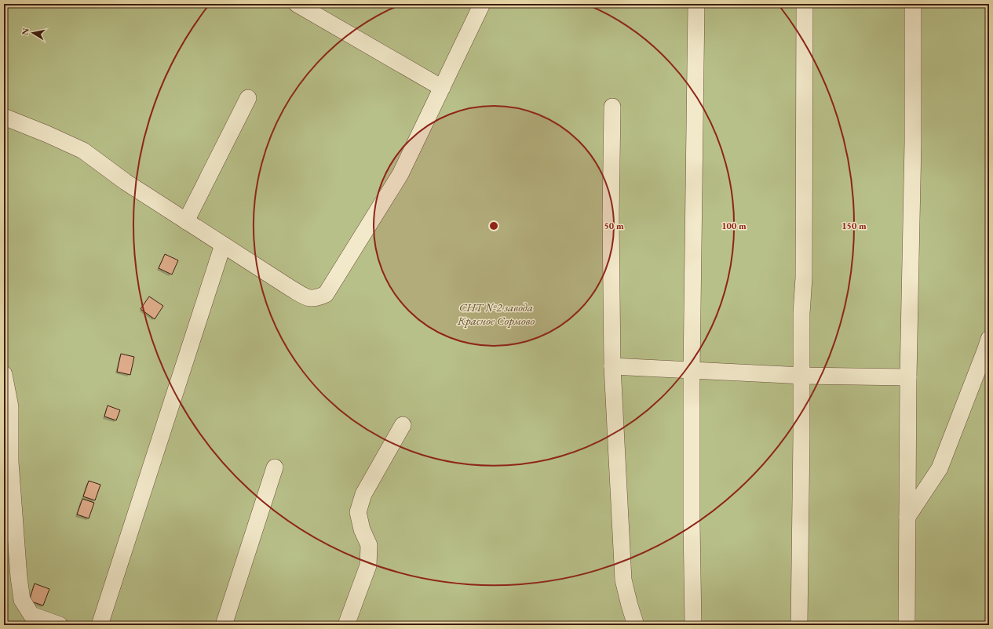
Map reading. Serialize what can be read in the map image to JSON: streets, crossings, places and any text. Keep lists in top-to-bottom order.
{
  "parks": ["СНТ №2 завода Красное Сормово"],
  "north": "left",
  "rings": ["50 m", "100 m", "150 m"]
}
